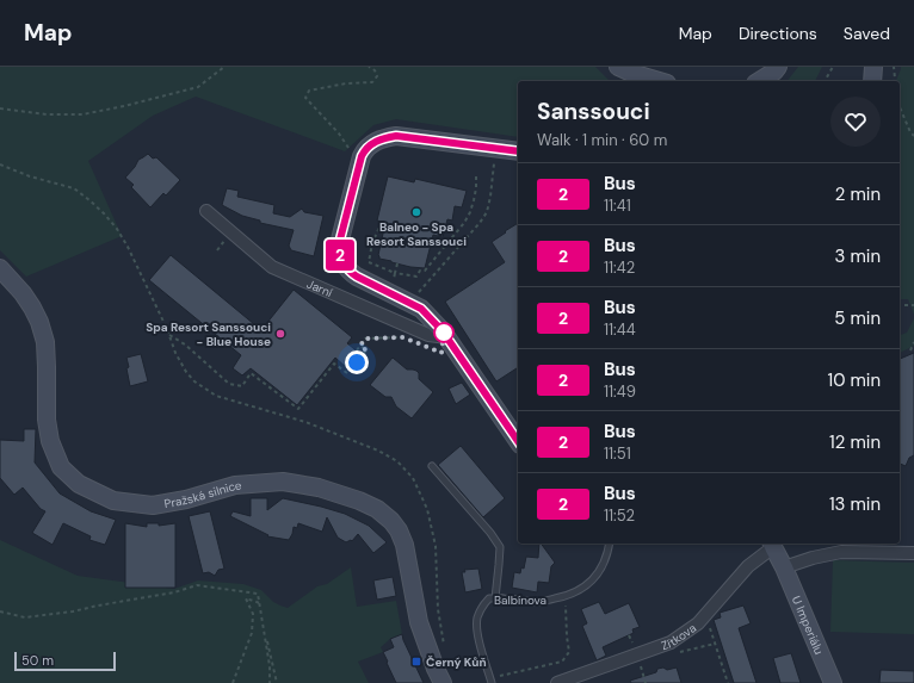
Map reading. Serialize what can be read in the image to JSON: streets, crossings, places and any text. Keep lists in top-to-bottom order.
{
  "streets": {
    "street": [
      "Jarní",
      "Pražská silnice",
      "U Imperiálu",
      "Zítkova"
    ],
    "lane": ["Balbínova"]
  },
  "crossings": [
    ["U Imperiálu", "Zítkova"]
  ],
  "places": {
    "other": ["Balneo - Spa Resort Sanssouci", "Spa Resort Sanssouci - Blue House"],
    "transit": ["Černý Kůň"]
  },
  "lines": ["bus line 2"],
  "scale_bar": "50 m",
  "page": {
    "header": "Map",
    "nav": ["Map", "Directions", "Saved"],
    "on_map": "2",
    "heading": ["Sanssouci", "Walk · 1 min · 60 m"],
    "list": [
      {
        "mark": "2",
        "name": "Bus",
        "note": "11:41",
        "value": "2 min"
      },
      {
        "mark": "2",
        "name": "Bus",
        "note": "11:42",
        "value": "3 min"
      },
      {
        "mark": "2",
        "name": "Bus",
        "note": "11:44",
        "value": "5 min"
      },
      {
        "mark": "2",
        "name": "Bus",
        "note": "11:49",
        "value": "10 min"
      },
      {
        "mark": "2",
        "name": "Bus",
        "note": "11:51",
        "value": "12 min"
      },
      {
        "mark": "2",
        "name": "Bus",
        "note": "11:52",
        "value": "13 min"
      }
    ],
    "scale": "50 m"
  }
}
